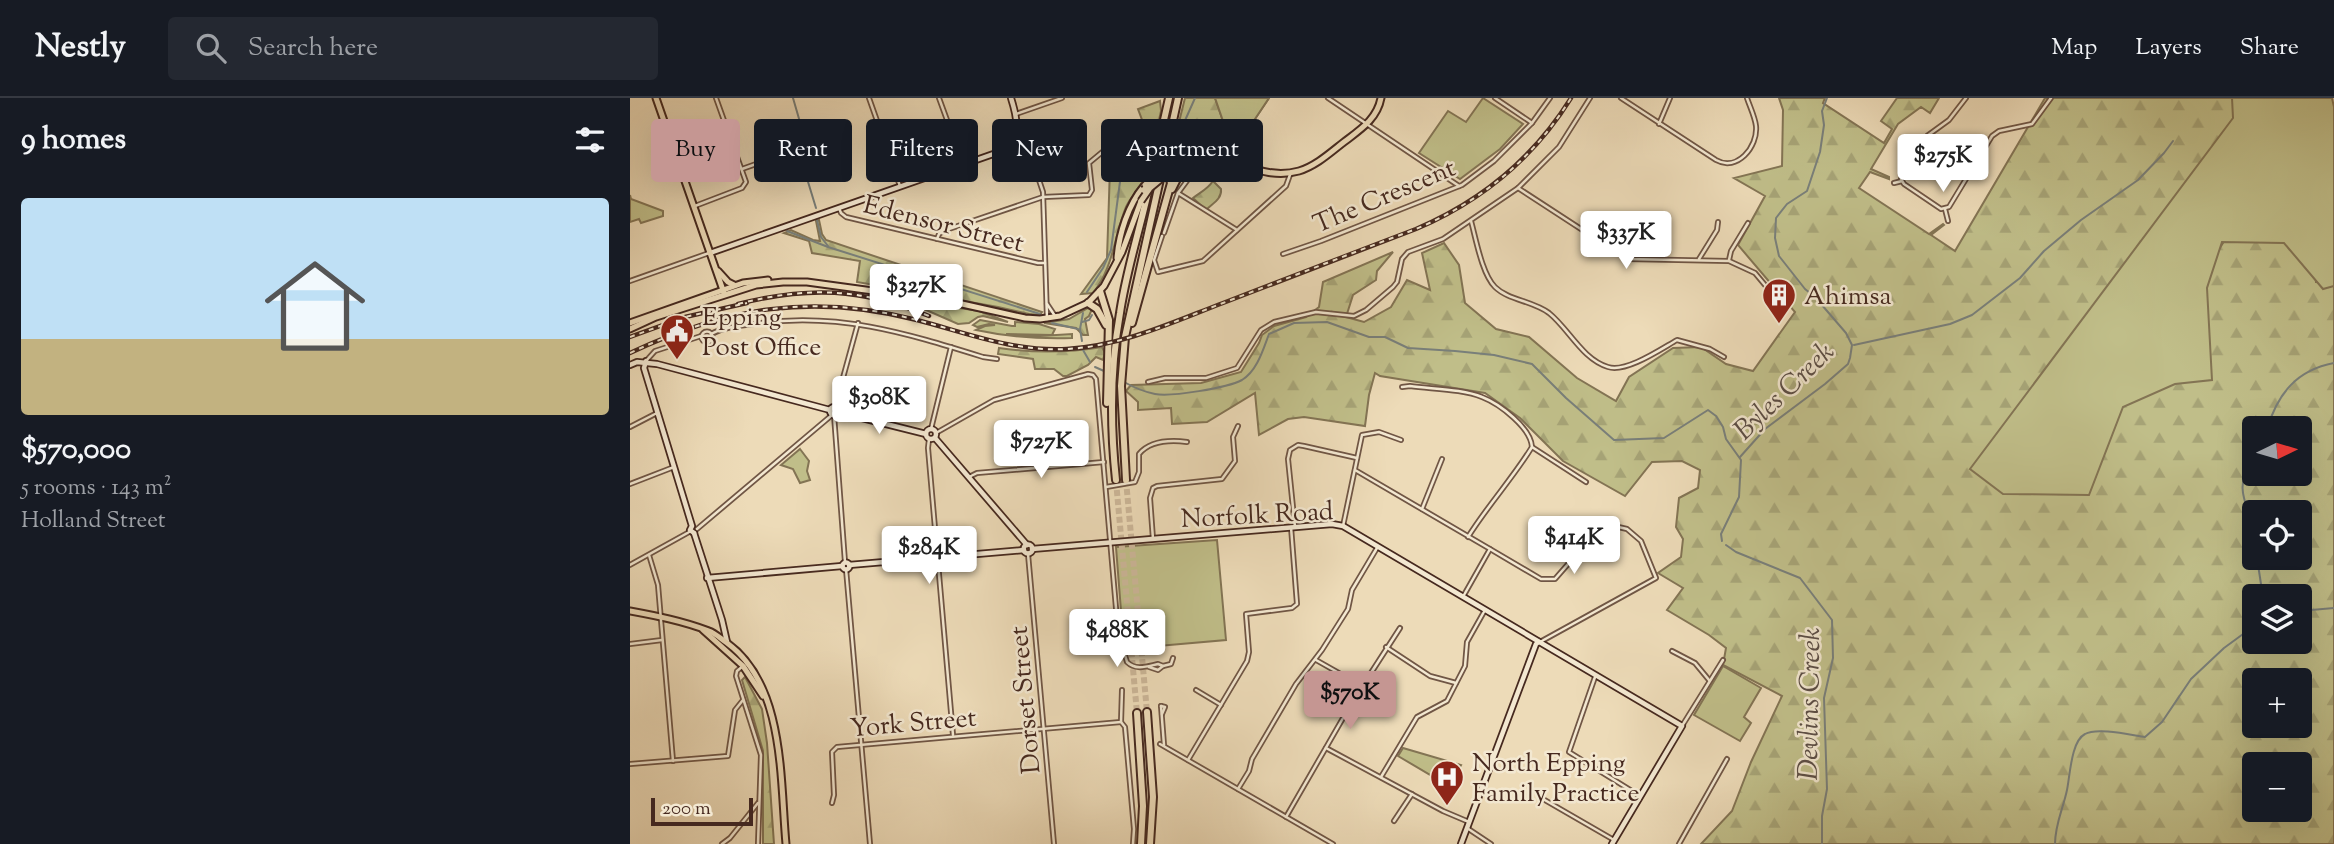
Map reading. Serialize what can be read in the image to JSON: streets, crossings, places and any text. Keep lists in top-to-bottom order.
{
  "streets": {
    "street": [
      "The Crescent",
      "Edensor Street",
      "Norfolk Road",
      "Dorset Street",
      "York Street"
    ]
  },
  "crossings": [
    ["Norfolk Road", "Dorset Street"],
    ["Dorset Street", "York Street"]
  ],
  "water": ["Byles Creek", "Devlins Creek"],
  "places": {
    "building": ["Ahimsa"],
    "public building": ["Epping Post Office"],
    "hospital": ["North Epping Family Practice"]
  },
  "scale_bar": "200 m",
  "north": "right",
  "page": {
    "header": "Nestly",
    "search": "Search here",
    "nav": ["Map", "Layers", "Share"],
    "heading": "9 homes",
    "chip": [
      "Buy",
      "Rent",
      "Filters",
      "New",
      "Apartment"
    ],
    "price": [
      "$275K",
      "$337K",
      "$327K",
      "$308K",
      "$727K",
      "$414K",
      "$284K",
      "$488K",
      "$570K"
    ],
    "list": [
      {
        "name": "$570,000",
        "note": "5 rooms · 143 m² · Holland Street"
      }
    ],
    "map_buttons": ["+", "−"],
    "scale": "200 m"
  }
}
